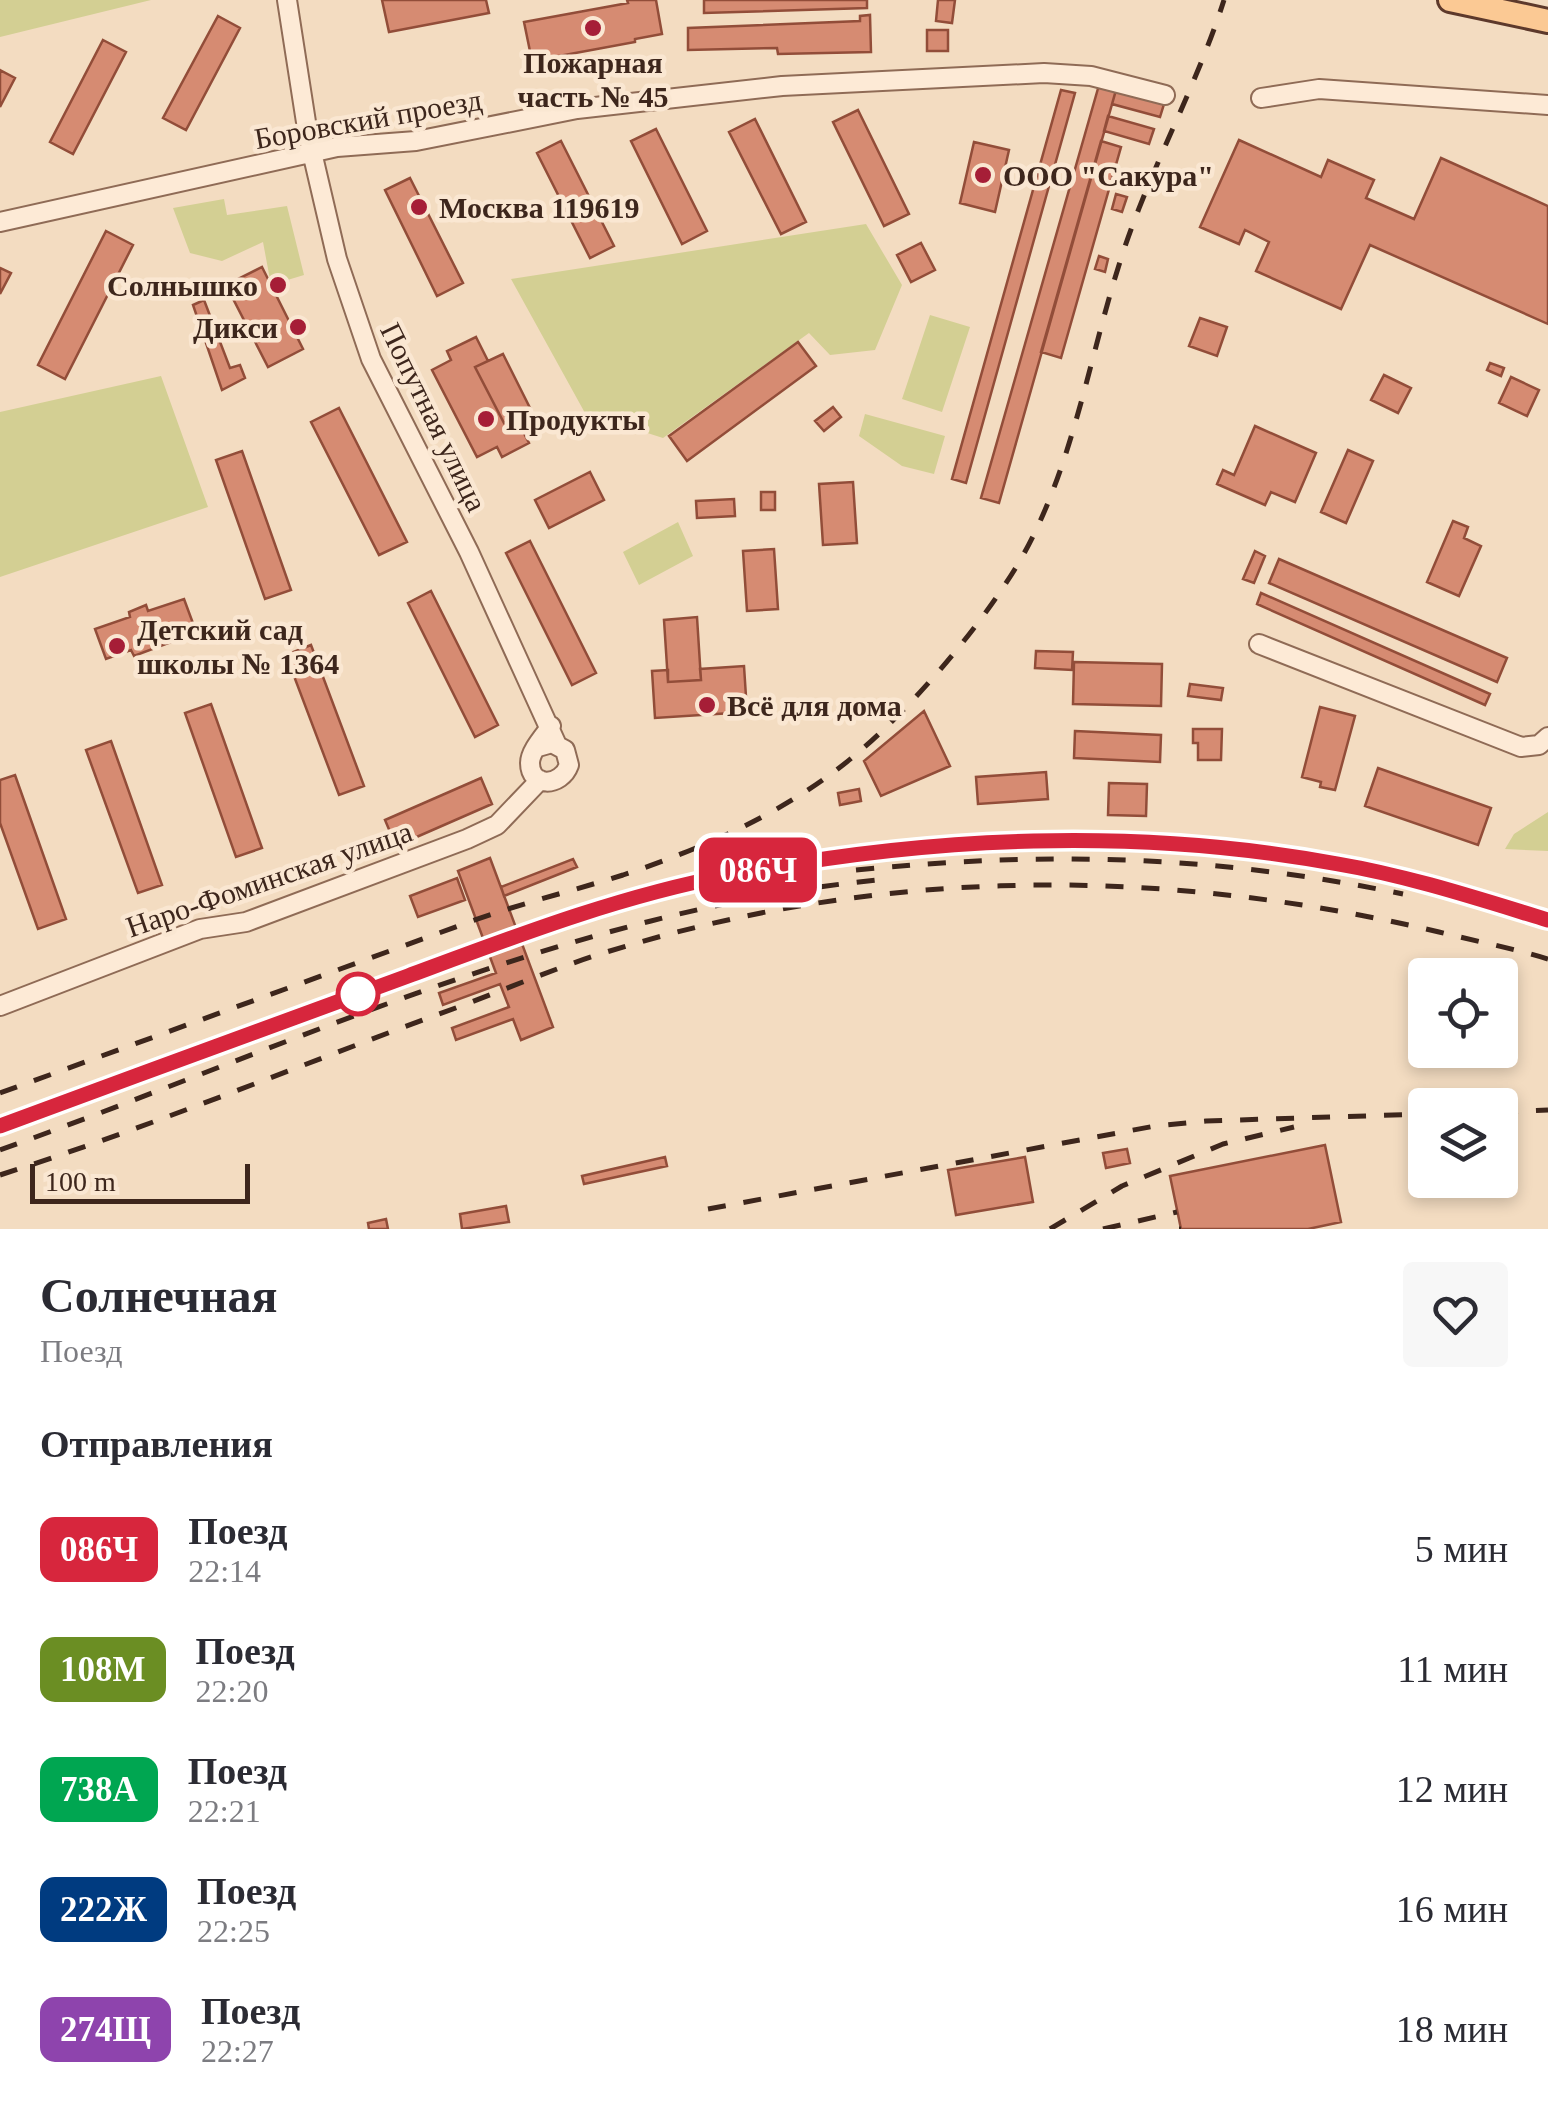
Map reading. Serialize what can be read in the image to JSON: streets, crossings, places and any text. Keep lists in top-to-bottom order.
{
  "streets": {
    "street": ["Боровский проезд", "Попутная улица", "Наро-Фоминская улица"]
  },
  "crossings": [
    ["Боровский проезд", "Попутная улица"],
    ["Попутная улица", "Наро-Фоминская улица"]
  ],
  "places": [
    "Пожарная часть № 45",
    "ООО \"Сакура\"",
    "Москва 119619",
    "Солнышко",
    "Дикси",
    "Продукты",
    "Детский сад школы № 1364",
    "Всё для дома"
  ],
  "scale_bar": "100 m",
  "page": {
    "on_map": "086Ч",
    "scale": "100 m",
    "heading": [
      ["Солнечная", "Поезд"],
      "Отправления"
    ],
    "list": [
      {
        "mark": "086Ч",
        "name": "Поезд",
        "note": "22:14",
        "value": "5 мин"
      },
      {
        "mark": "108М",
        "name": "Поезд",
        "note": "22:20",
        "value": "11 мин"
      },
      {
        "mark": "738А",
        "name": "Поезд",
        "note": "22:21",
        "value": "12 мин"
      },
      {
        "mark": "222Ж",
        "name": "Поезд",
        "note": "22:25",
        "value": "16 мин"
      },
      {
        "mark": "274Щ",
        "name": "Поезд",
        "note": "22:27",
        "value": "18 мин"
      }
    ]
  }
}
